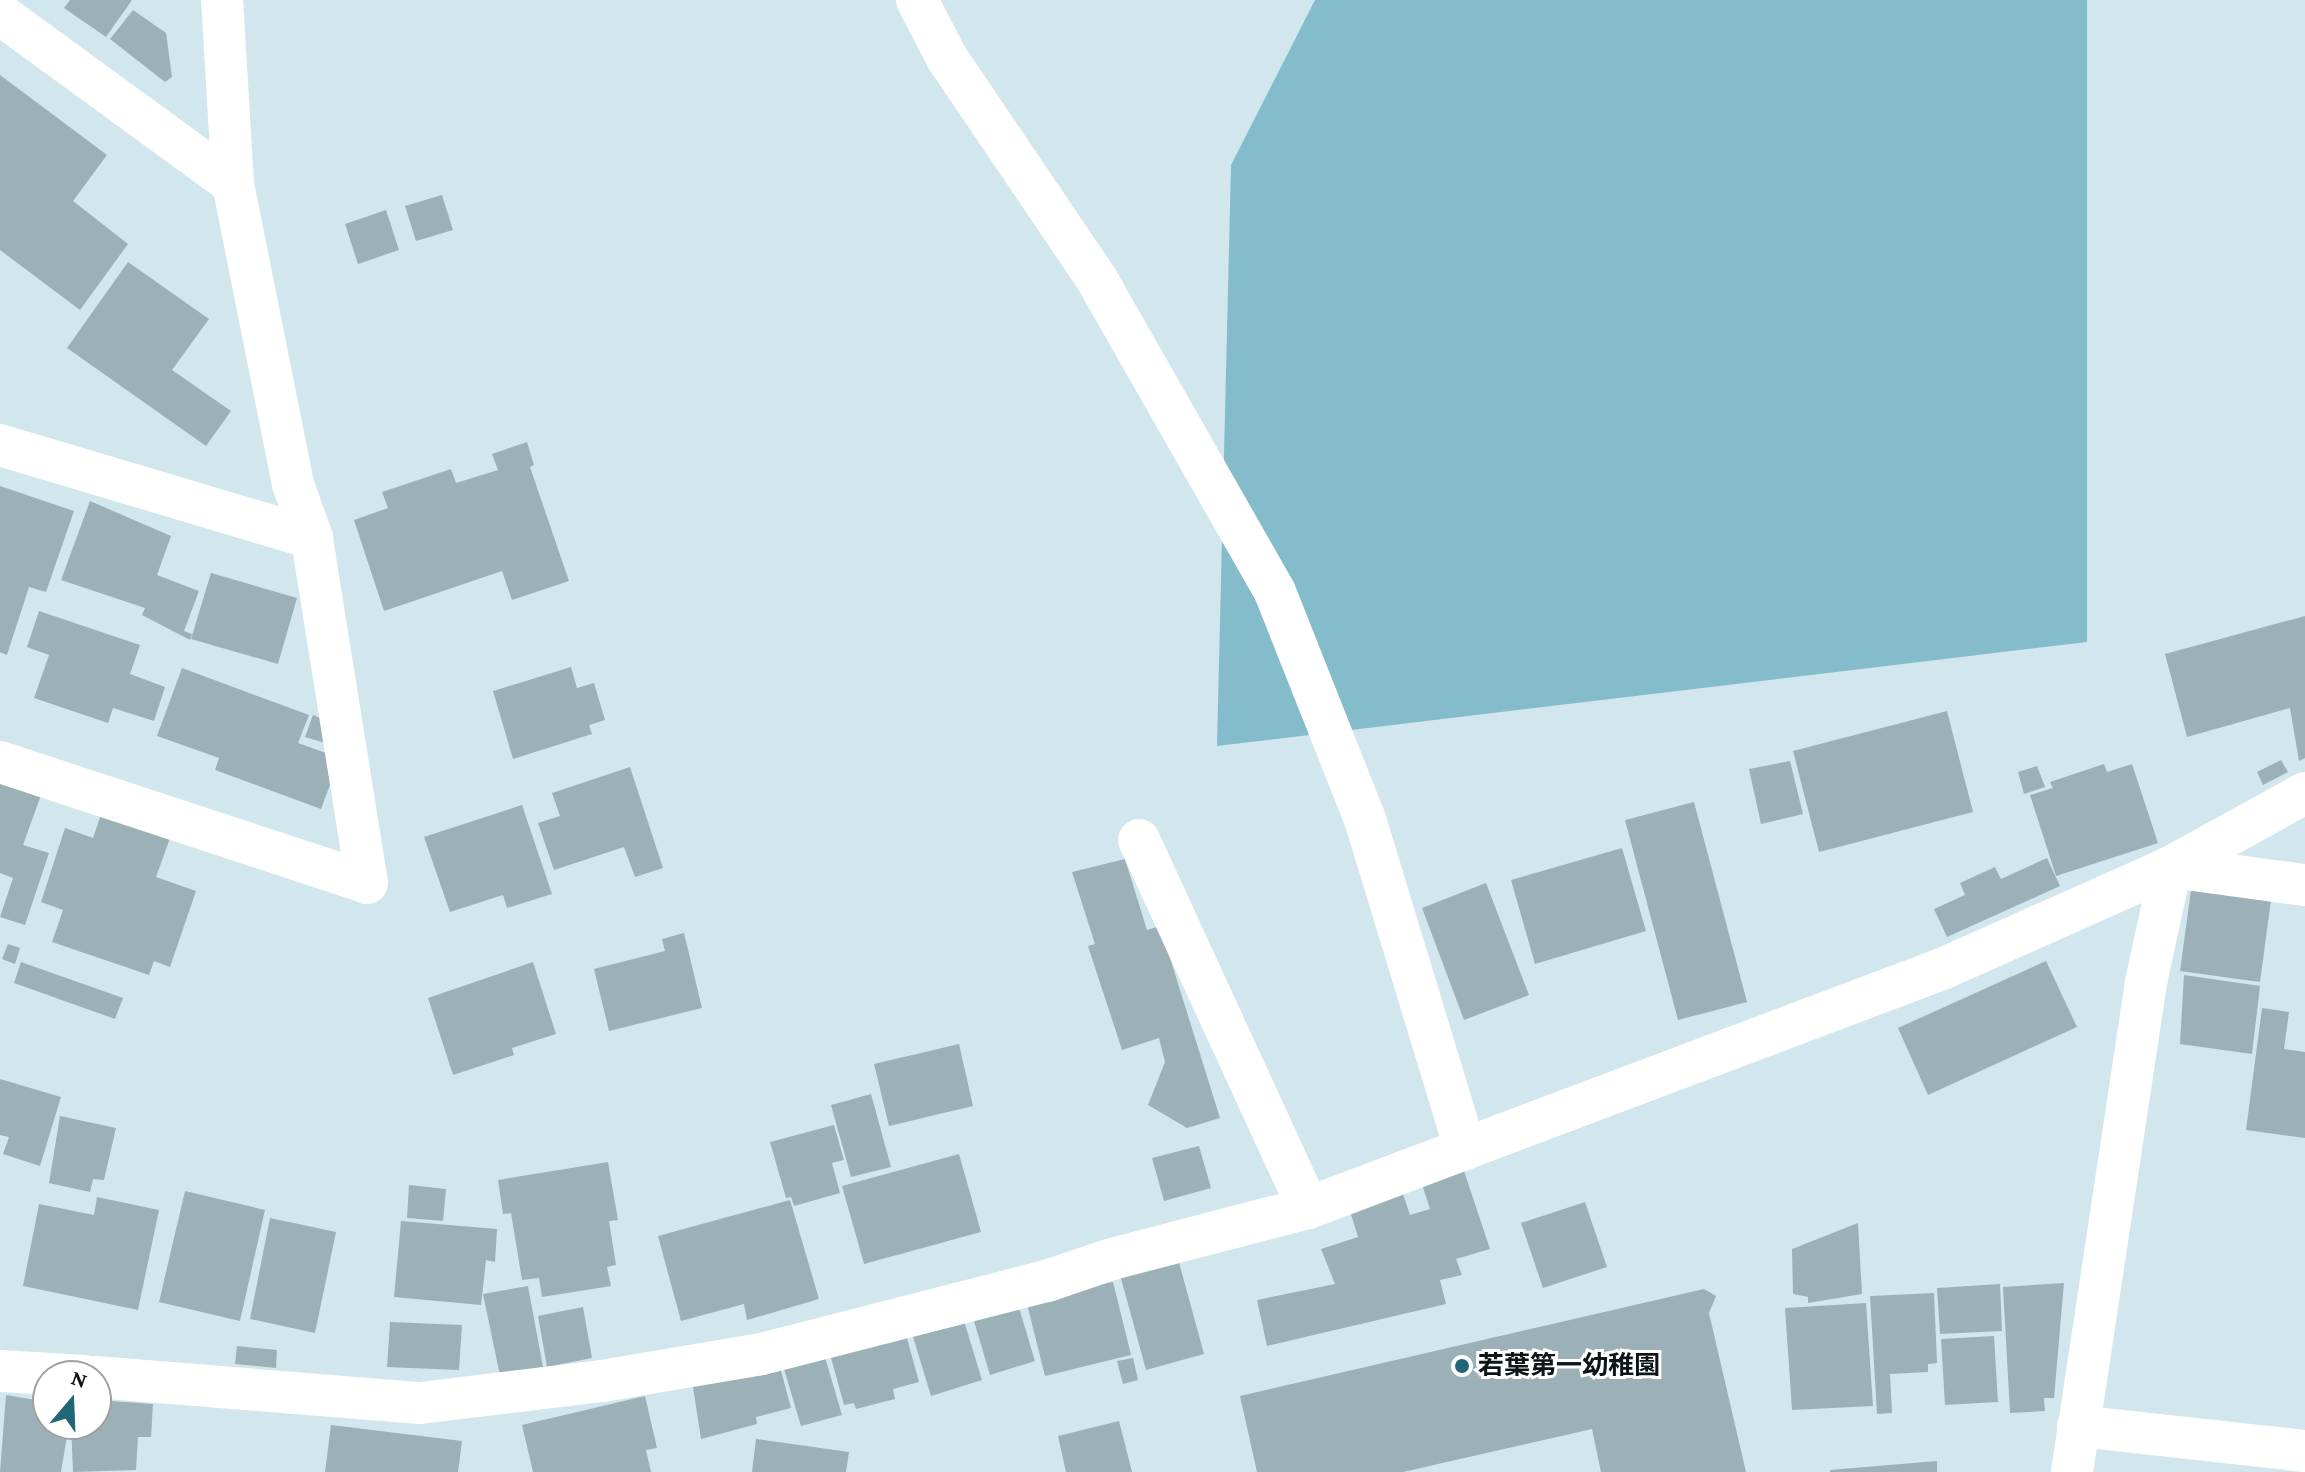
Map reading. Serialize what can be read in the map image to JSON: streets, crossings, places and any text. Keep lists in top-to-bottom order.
{
  "places": ["若葉第一幼稚園"],
  "north": "top"
}
